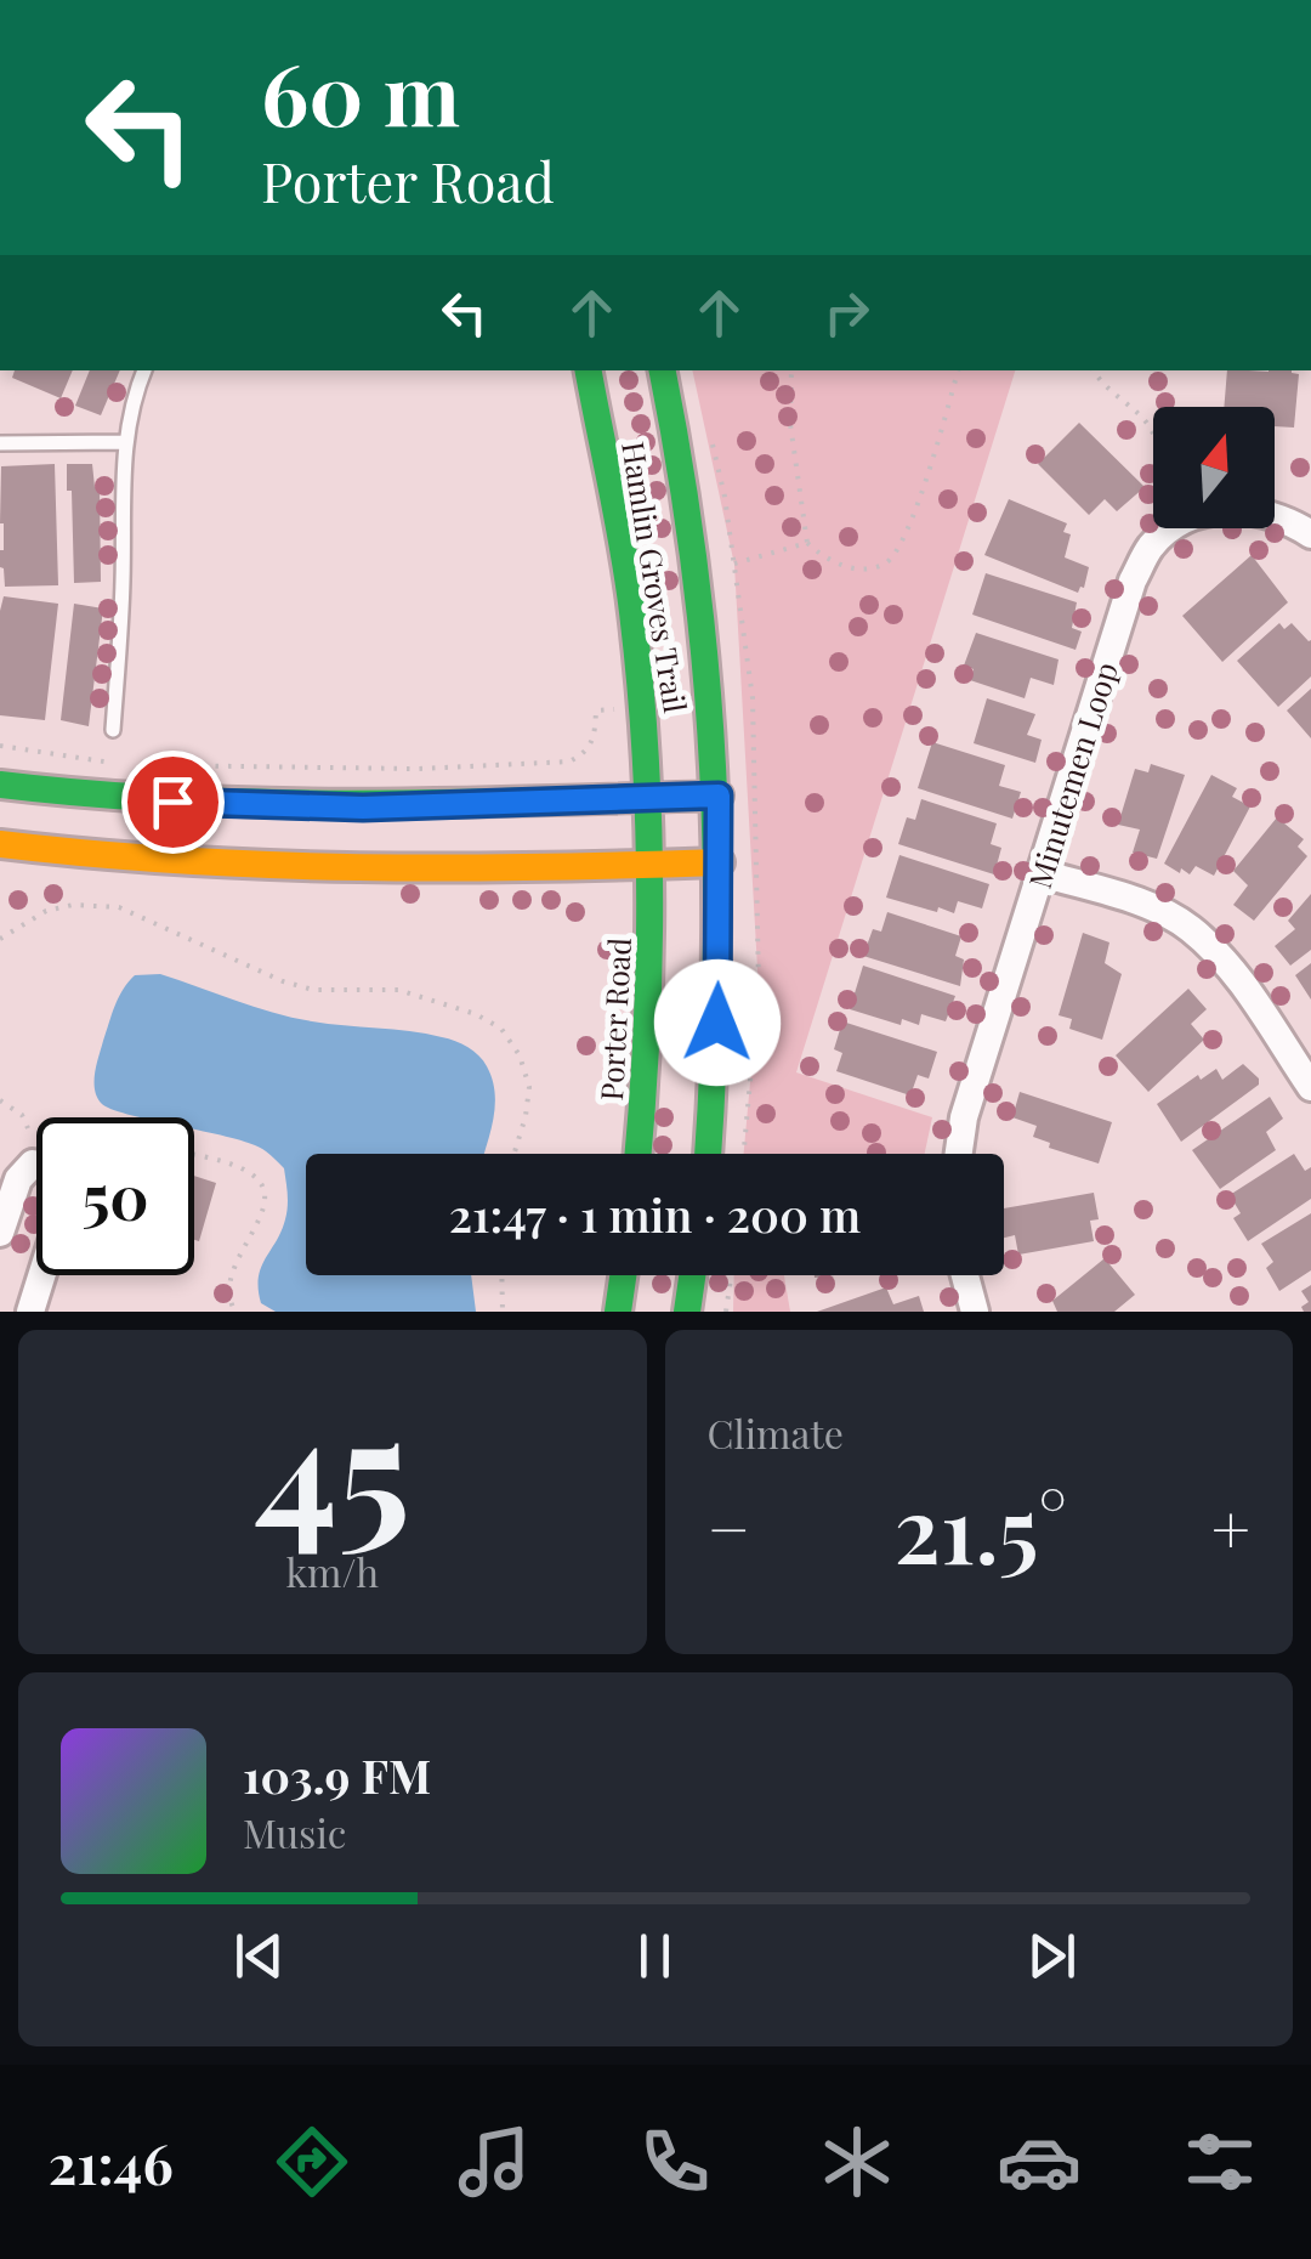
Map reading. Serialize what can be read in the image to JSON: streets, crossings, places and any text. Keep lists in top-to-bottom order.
{
  "streets": {
    "main road": ["Hamlin Groves Trail", "Porter Road"],
    "street": ["Minutemen Loop"]
  },
  "crossings": [
    ["Hamlin Groves Trail", "Porter Road"]
  ],
  "north": "top",
  "page": {
    "turn": ["60 m", "Porter Road"],
    "limit": "50",
    "trip": "21:47 · 1 min · 200 m",
    "tile": [
      ["45", "km/h"],
      "Climate"
    ],
    "heat": ["−", "21.5°", "+"],
    "song": ["103.9 FM", "Music"],
    "tabs": "21:46"
  }
}
